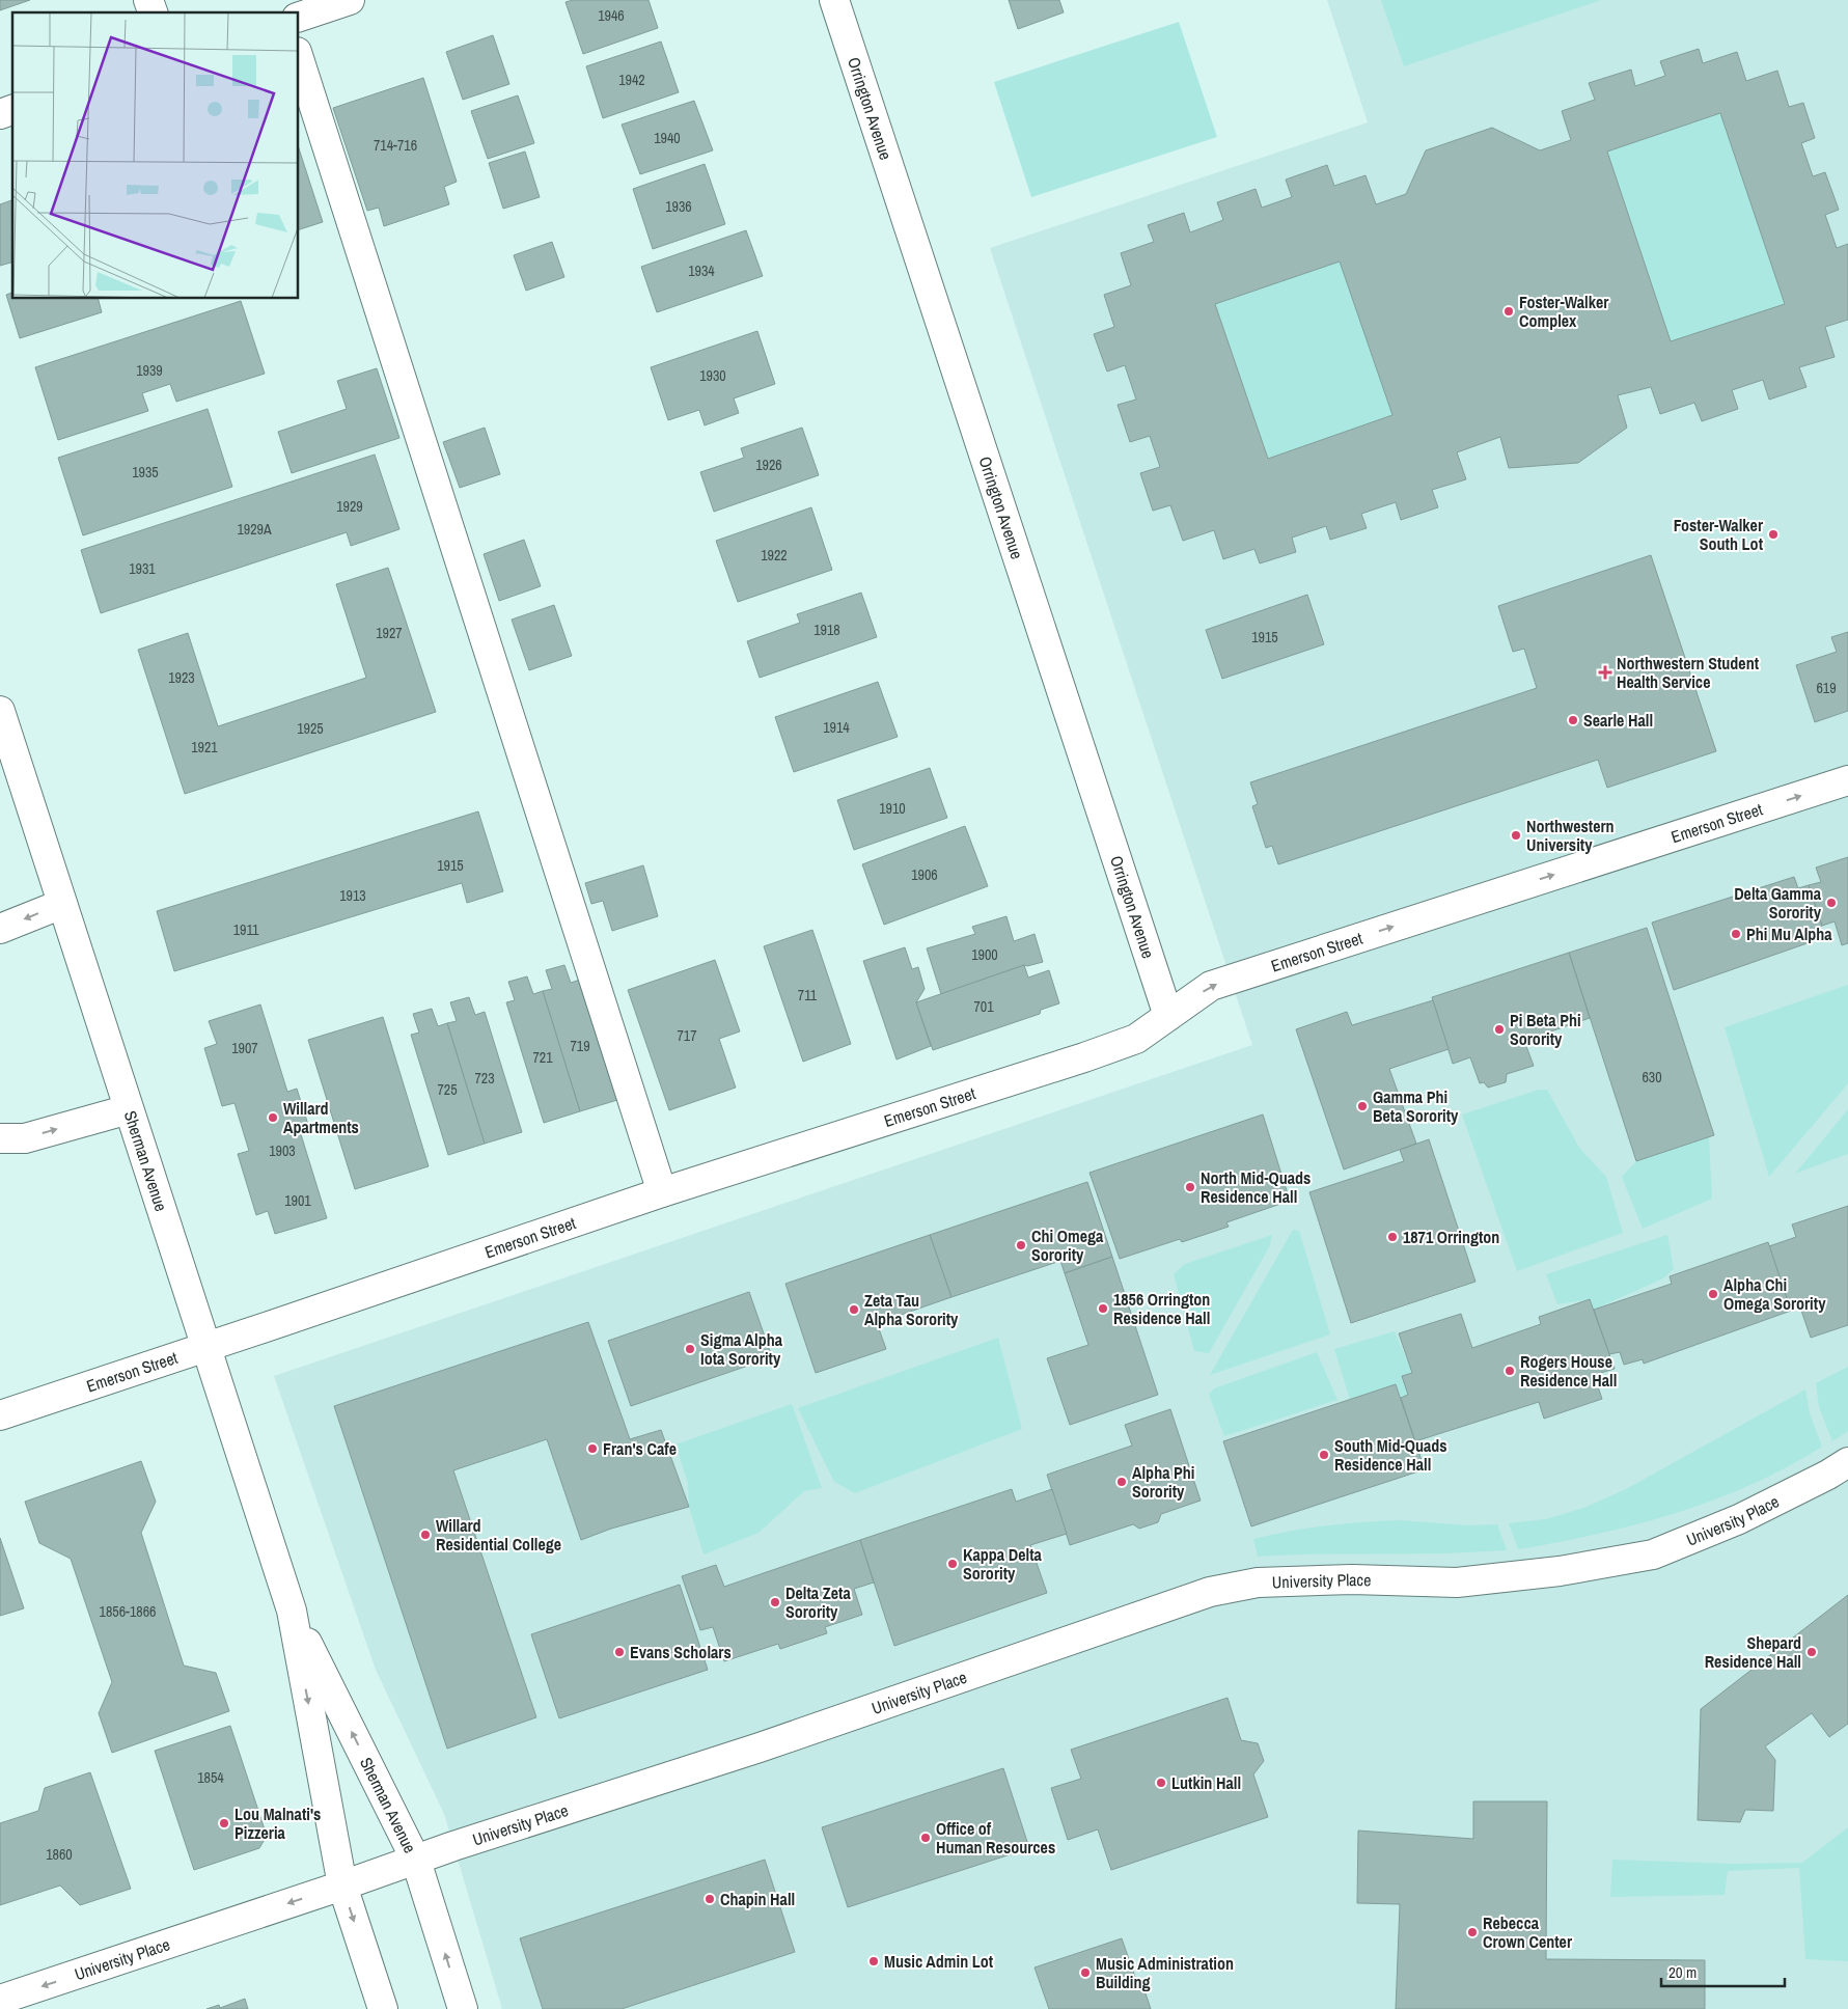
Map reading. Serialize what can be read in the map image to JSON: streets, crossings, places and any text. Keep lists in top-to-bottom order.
{
  "streets": {
    "street": [
      "Orrington Avenue",
      "Emerson Street",
      "Sherman Avenue",
      "University Place"
    ]
  },
  "crossings": [
    ["Orrington Avenue", "Emerson Street"],
    ["Emerson Street", "Sherman Avenue"],
    ["Sherman Avenue", "University Place"]
  ],
  "one_way": ["Emerson Street"],
  "places": {
    "other": [
      "Foster-Walker Complex",
      "Foster-Walker South Lot",
      "Searle Hall",
      "Northwestern University",
      "Delta Gamma Sorority",
      "Phi Mu Alpha",
      "Pi Beta Phi Sorority",
      "Gamma Phi Beta Sorority",
      "Willard Apartments",
      "North Mid-Quads Residence Hall",
      "1871 Orrington",
      "Chi Omega Sorority",
      "Alpha Chi Omega Sorority",
      "1856 Orrington Residence Hall",
      "Zeta Tau Alpha Sorority",
      "Sigma Alpha Iota Sorority",
      "Rogers House Residence Hall",
      "Fran's Cafe",
      "South Mid-Quads Residence Hall",
      "Alpha Phi Sorority",
      "Willard Residential College",
      "Kappa Delta Sorority",
      "Delta Zeta Sorority",
      "Evans Scholars",
      "Shepard Residence Hall",
      "Lutkin Hall",
      "Lou Malnati's Pizzeria",
      "Office of Human Resources",
      "Chapin Hall",
      "Rebecca Crown Center",
      "Music Admin Lot",
      "Music Administration Building"
    ],
    "health": ["Northwestern Student Health Service"]
  },
  "house_numbers": [
    "1946",
    "1942",
    "1940",
    "714-716",
    "1936",
    "1934",
    "1939",
    "1930",
    "1926",
    "1935",
    "1929",
    "1929A",
    "1922",
    "1931",
    "1918",
    "1927",
    "1915",
    "1923",
    "619",
    "1914",
    "1925",
    "1921",
    "1910",
    "1915",
    "1906",
    "1913",
    "1911",
    "1900",
    "711",
    "701",
    "717",
    "719",
    "1907",
    "721",
    "630",
    "723",
    "725",
    "1903",
    "1901",
    "1856-1866",
    "1854",
    "1860"
  ],
  "scale_bar": "20 m"
}
